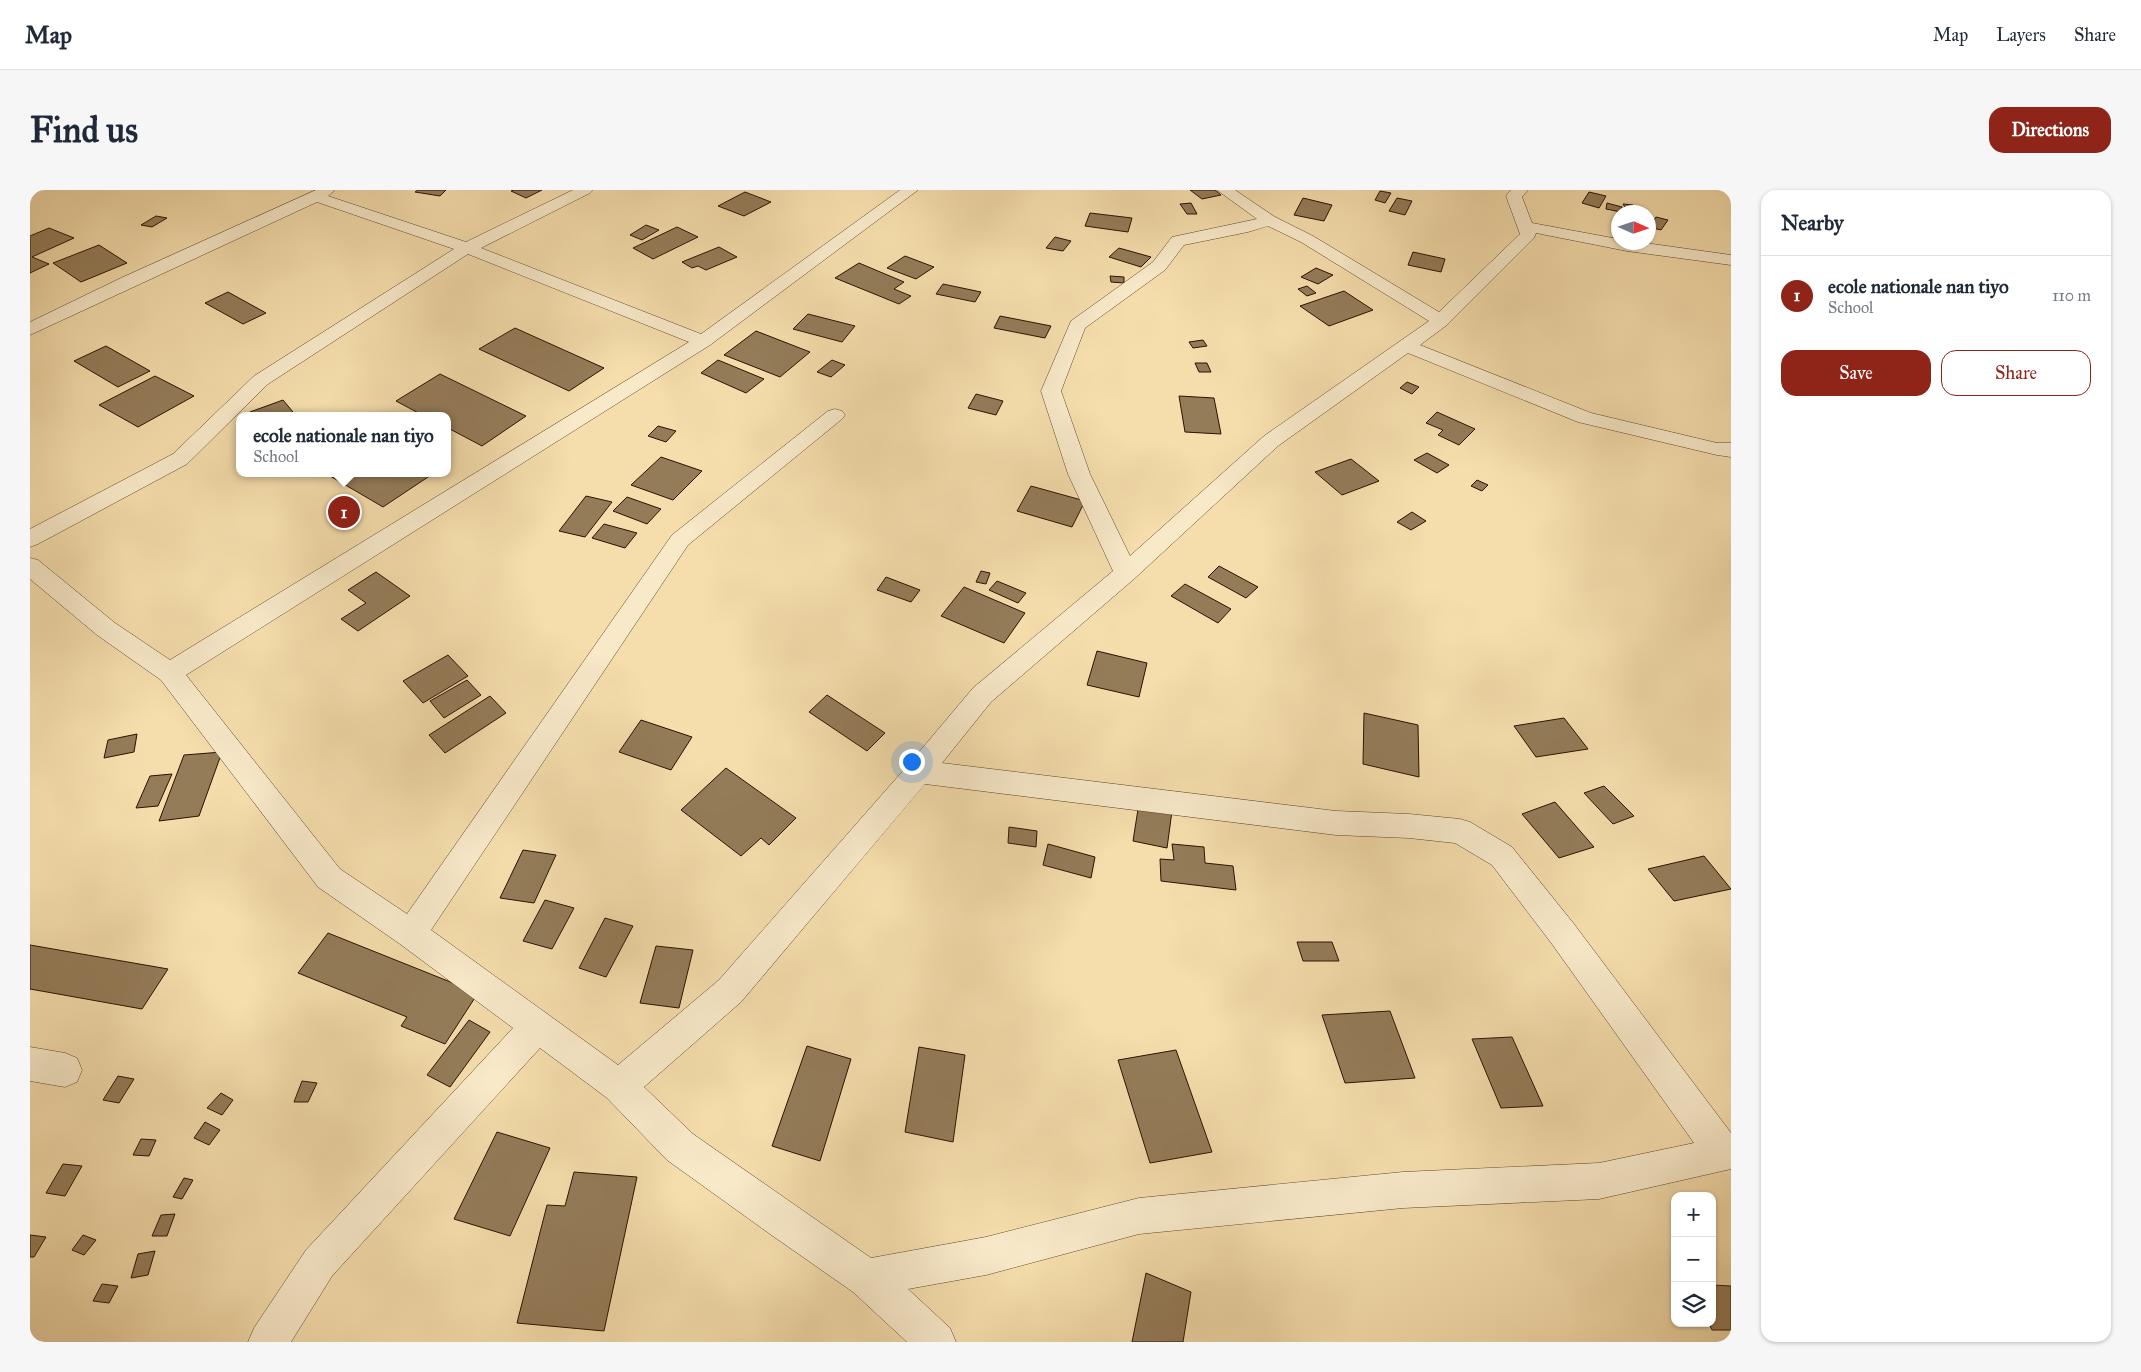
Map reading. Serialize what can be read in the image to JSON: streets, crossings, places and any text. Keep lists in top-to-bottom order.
{
  "north": "right",
  "page": {
    "header": "Map",
    "nav": ["Map", "Layers", "Share"],
    "buttons": [
      "Directions",
      ["Save", "Share"]
    ],
    "title": "Find us",
    "heading": "Nearby",
    "list": [
      {
        "mark": "1",
        "name": "ecole nationale nan tiyo",
        "note": "School",
        "value": "110 m"
      }
    ],
    "popup": ["ecole nationale nan tiyo", "School"],
    "pins": "1",
    "map_buttons": ["+", "−"]
  }
}
